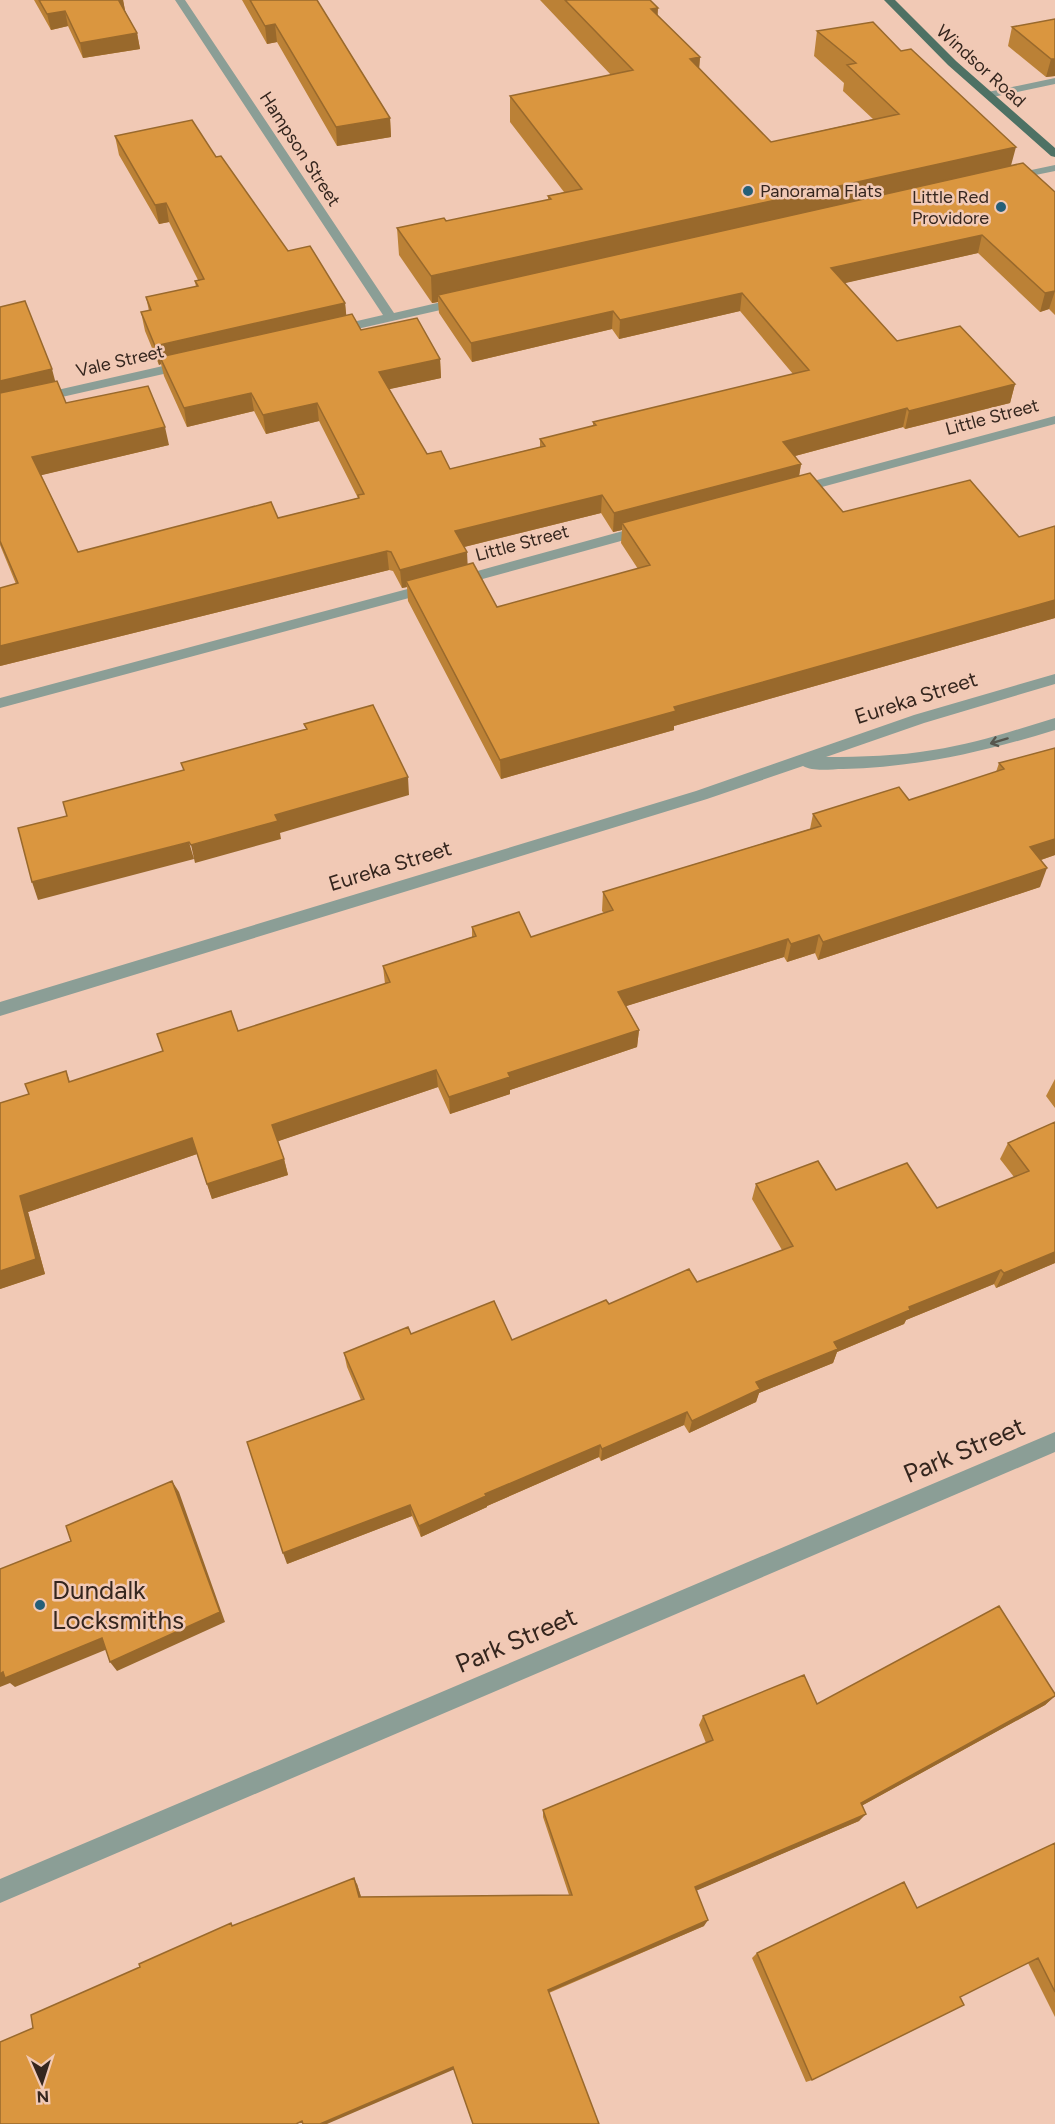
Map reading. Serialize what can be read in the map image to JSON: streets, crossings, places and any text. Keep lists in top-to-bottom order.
{
  "streets": {
    "main road": ["Windsor Road"],
    "street": [
      "Hampson Street",
      "Vale Street",
      "Little Street",
      "Eureka Street",
      "Park Street"
    ]
  },
  "places": ["Panorama Flats", "Little Red Providore", "Dundalk Locksmiths"],
  "north": "bottom"
}
